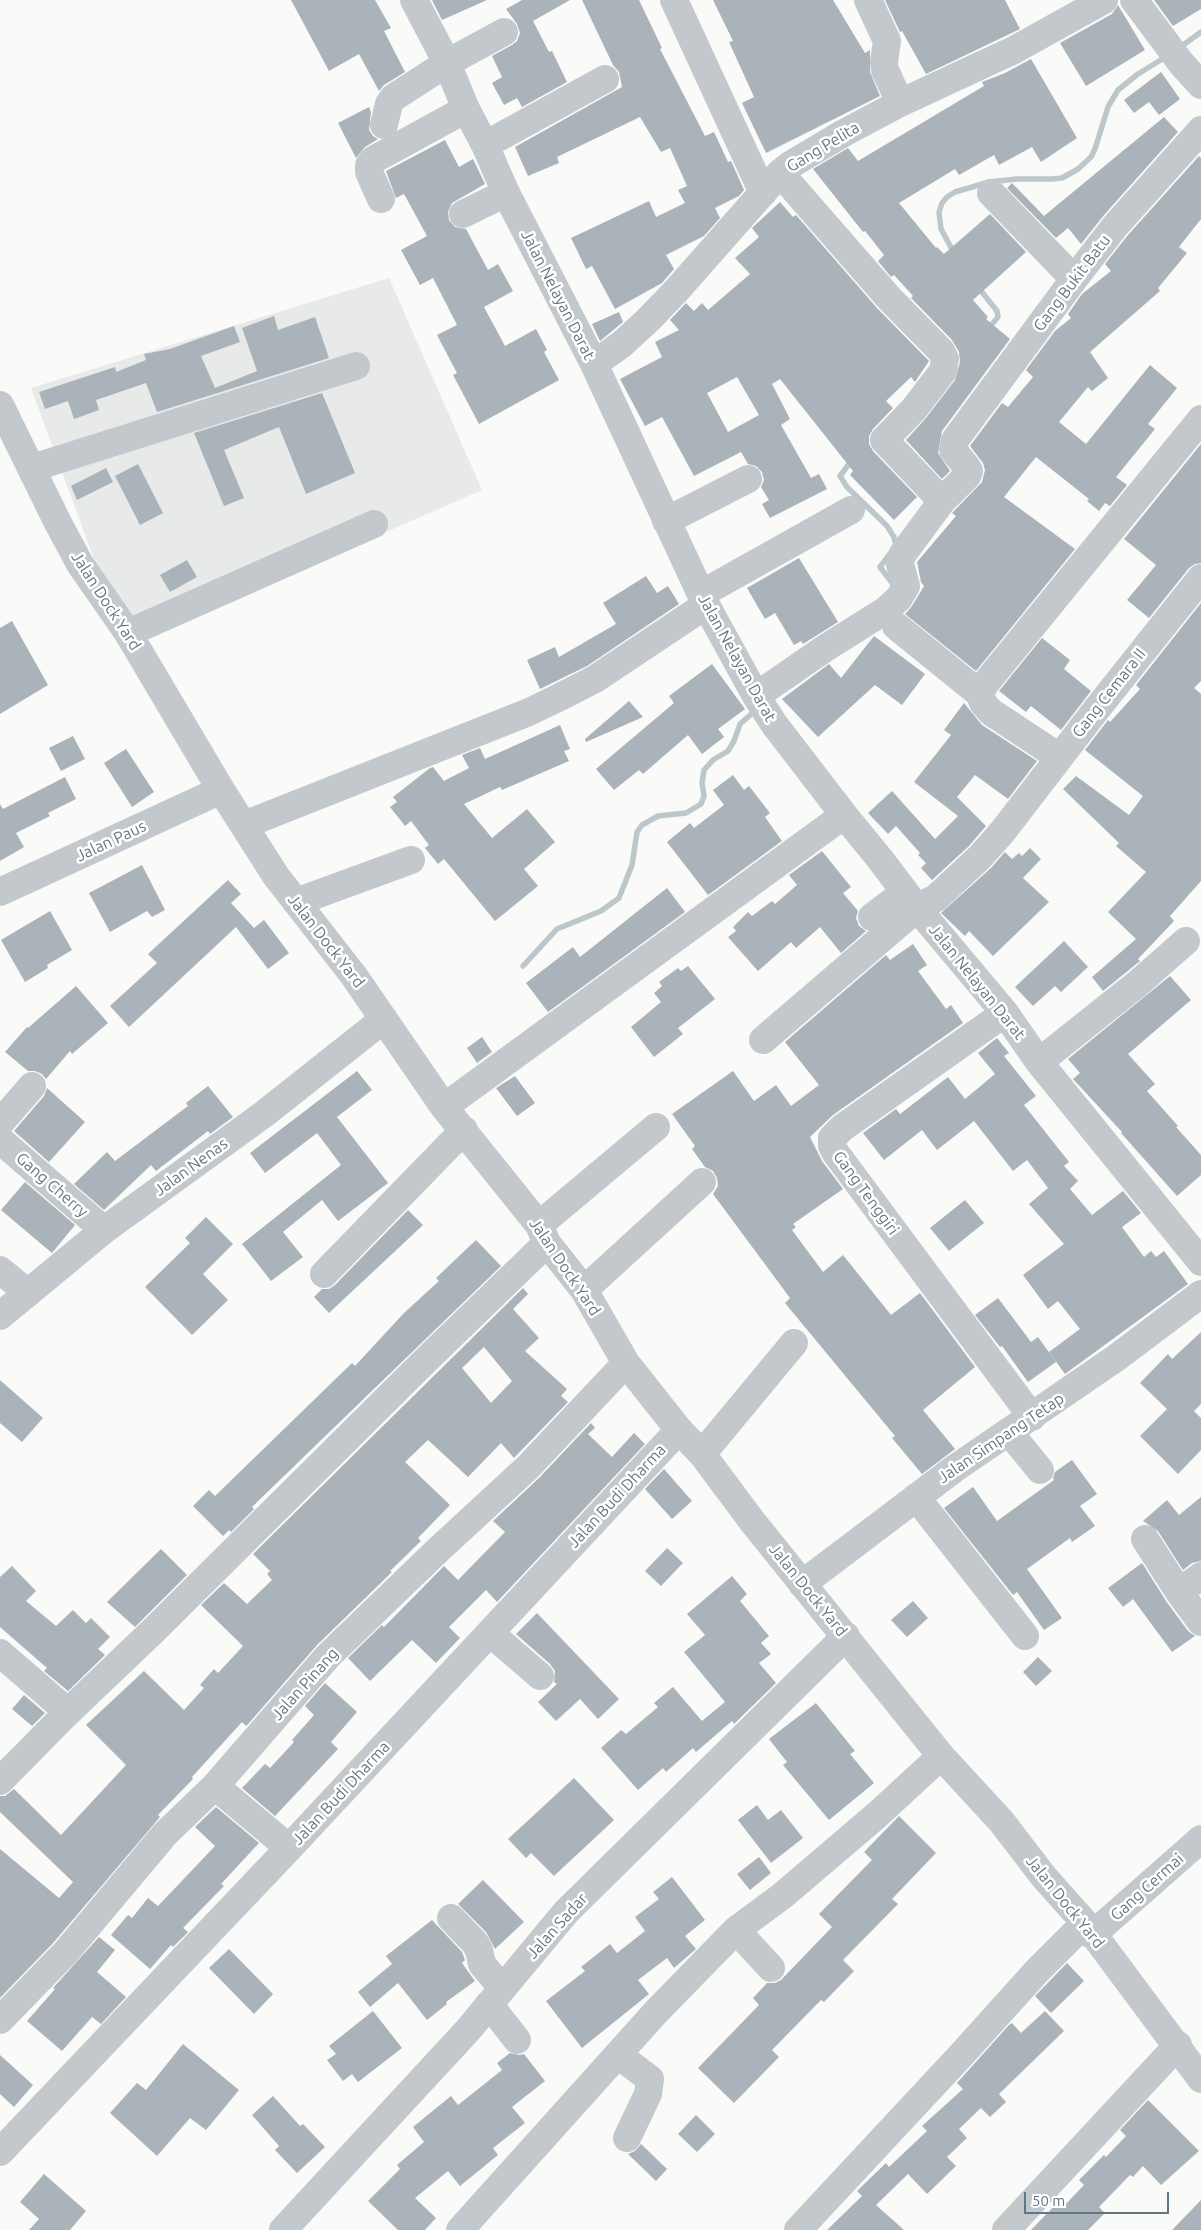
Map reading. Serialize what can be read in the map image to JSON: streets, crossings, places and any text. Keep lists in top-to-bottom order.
{
  "streets": {
    "street": [
      "Gang Pelita",
      "Gang Bukit Batu",
      "Jalan Nelayan Darat",
      "Jalan Dock Yard",
      "Gang Cemara II",
      "Jalan Paus",
      "Jalan Nenas",
      "Gang Cherry",
      "Gang Tenggiri",
      "Jalan Simpang Tetap",
      "Jalan Budi Dharma",
      "Jalan Pinang",
      "Gang Cermai",
      "Jalan Sadar"
    ]
  },
  "crossings": [
    ["Gang Pelita", "Jalan Nelayan Darat"],
    ["Jalan Nelayan Darat", "Gang Cemara II"],
    ["Jalan Nelayan Darat", "Gang Tenggiri"],
    ["Jalan Dock Yard", "Jalan Paus"],
    ["Jalan Dock Yard", "Jalan Nenas"],
    ["Jalan Dock Yard", "Jalan Simpang Tetap"],
    ["Jalan Dock Yard", "Jalan Budi Dharma"],
    ["Jalan Dock Yard", "Jalan Pinang"],
    ["Jalan Dock Yard", "Gang Cermai"],
    ["Jalan Dock Yard", "Jalan Sadar"],
    ["Jalan Nenas", "Gang Cherry"],
    ["Gang Tenggiri", "Jalan Simpang Tetap"]
  ],
  "scale_bar": "50 m"
}
